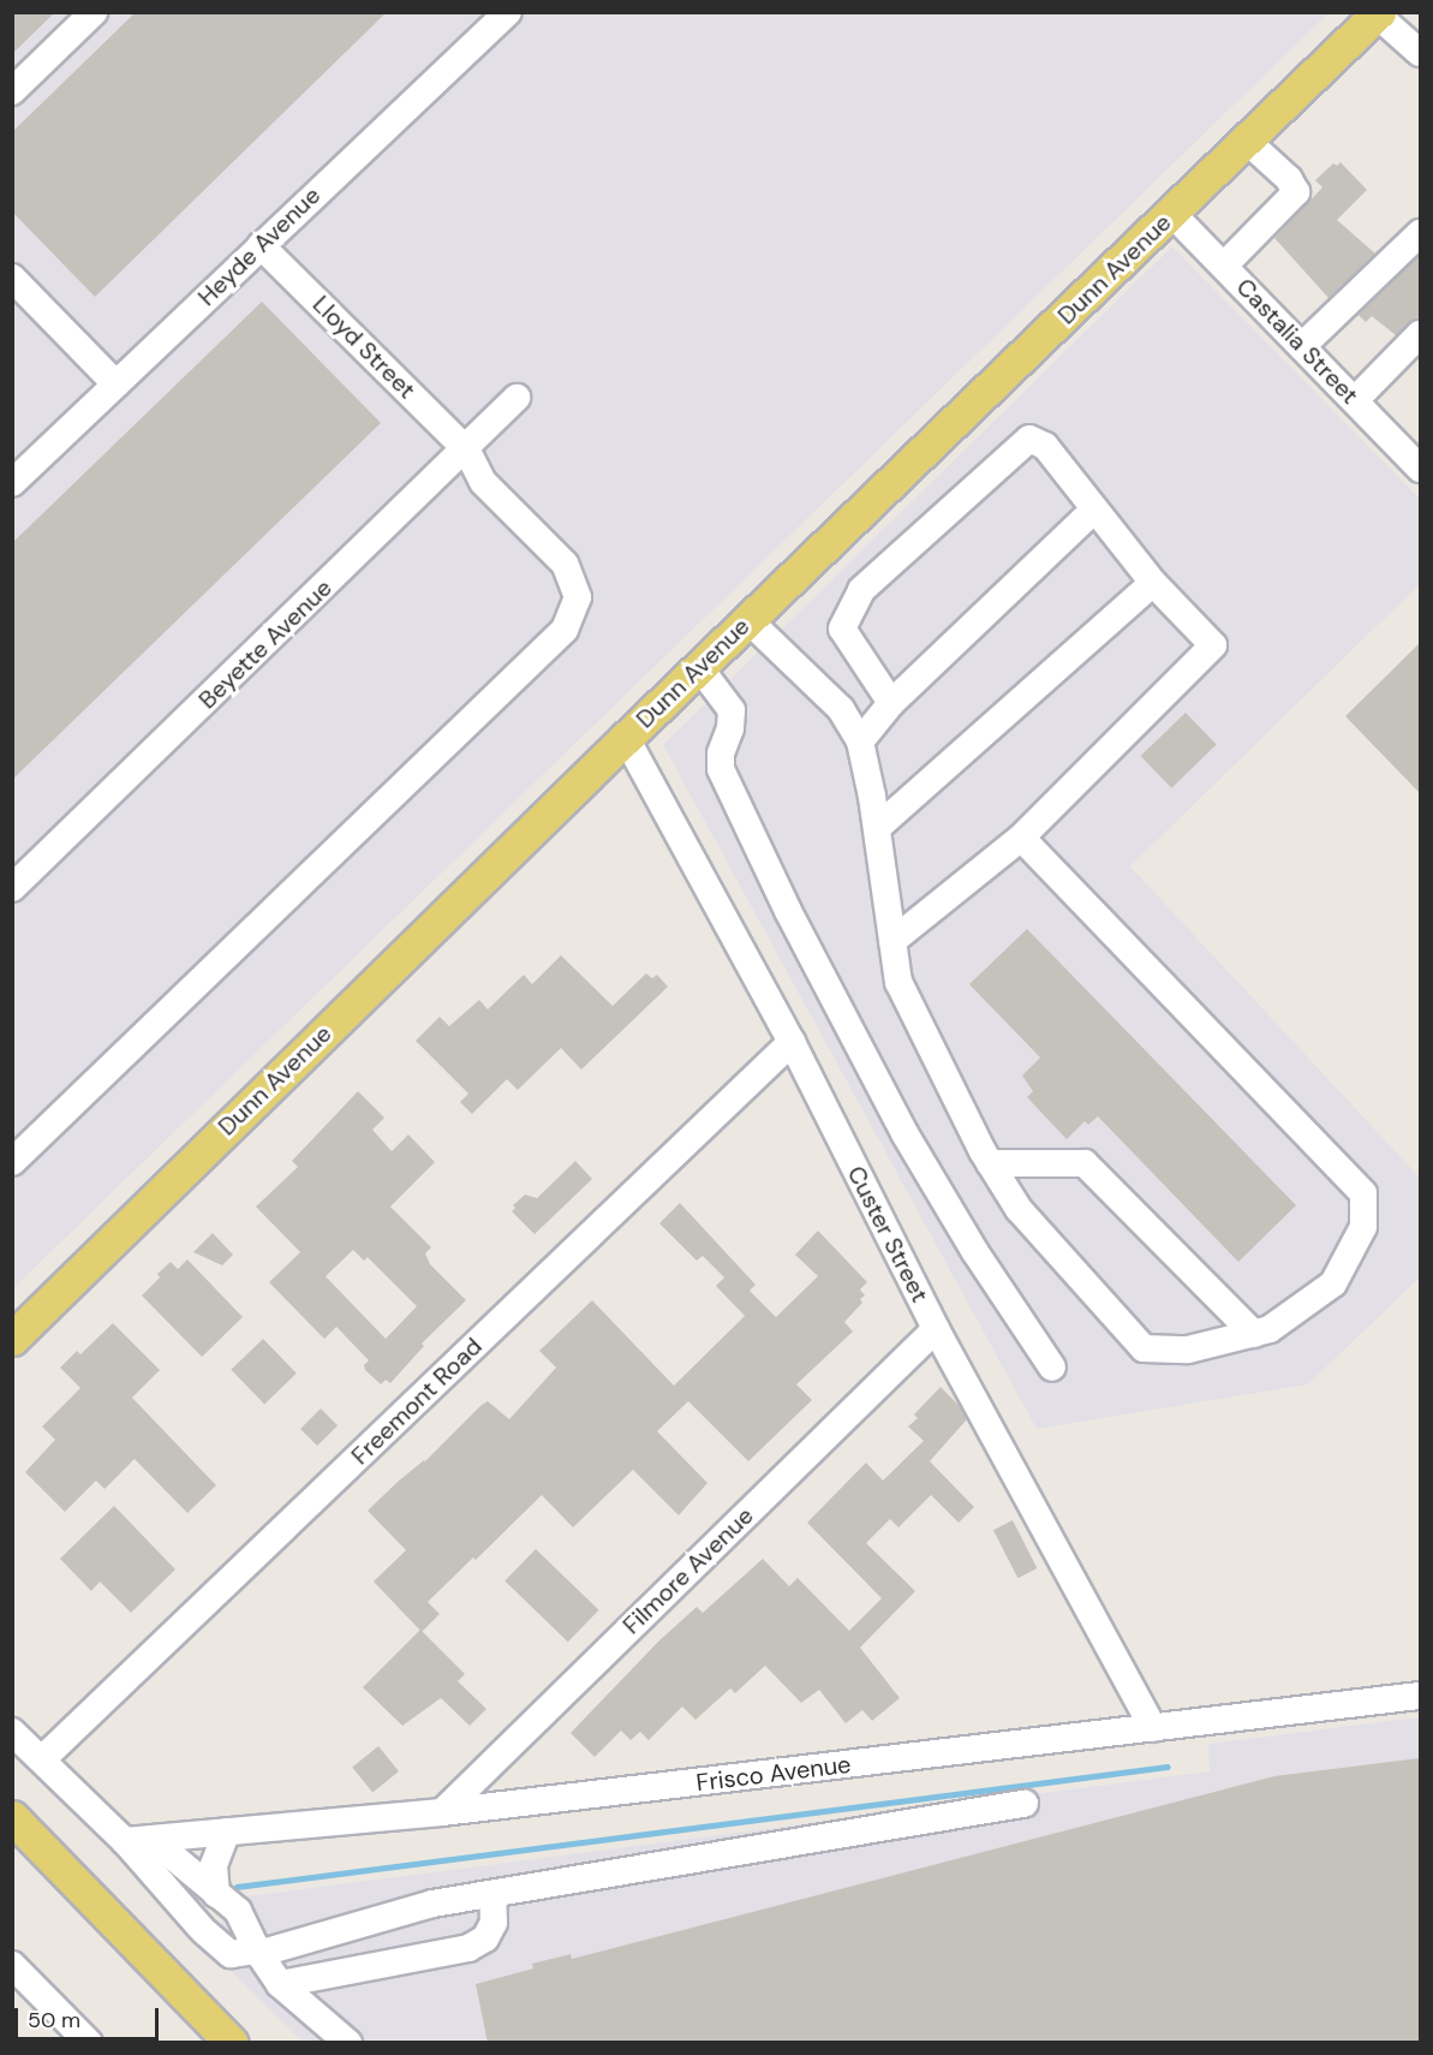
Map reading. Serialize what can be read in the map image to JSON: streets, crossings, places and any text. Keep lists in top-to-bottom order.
{
  "streets": {
    "main road": ["Dunn Avenue"],
    "street": [
      "Heyde Avenue",
      "Castalia Street",
      "Lloyd Street",
      "Beyette Avenue",
      "Custer Street",
      "Freemont Road",
      "Filmore Avenue",
      "Frisco Avenue"
    ]
  },
  "crossings": [
    ["Heyde Avenue", "Lloyd Street"],
    ["Dunn Avenue", "Castalia Street"],
    ["Dunn Avenue", "Custer Street"],
    ["Lloyd Street", "Beyette Avenue"],
    ["Custer Street", "Freemont Road"],
    ["Custer Street", "Filmore Avenue"],
    ["Custer Street", "Frisco Avenue"],
    ["Filmore Avenue", "Frisco Avenue"]
  ],
  "scale_bar": "50 m"
}
